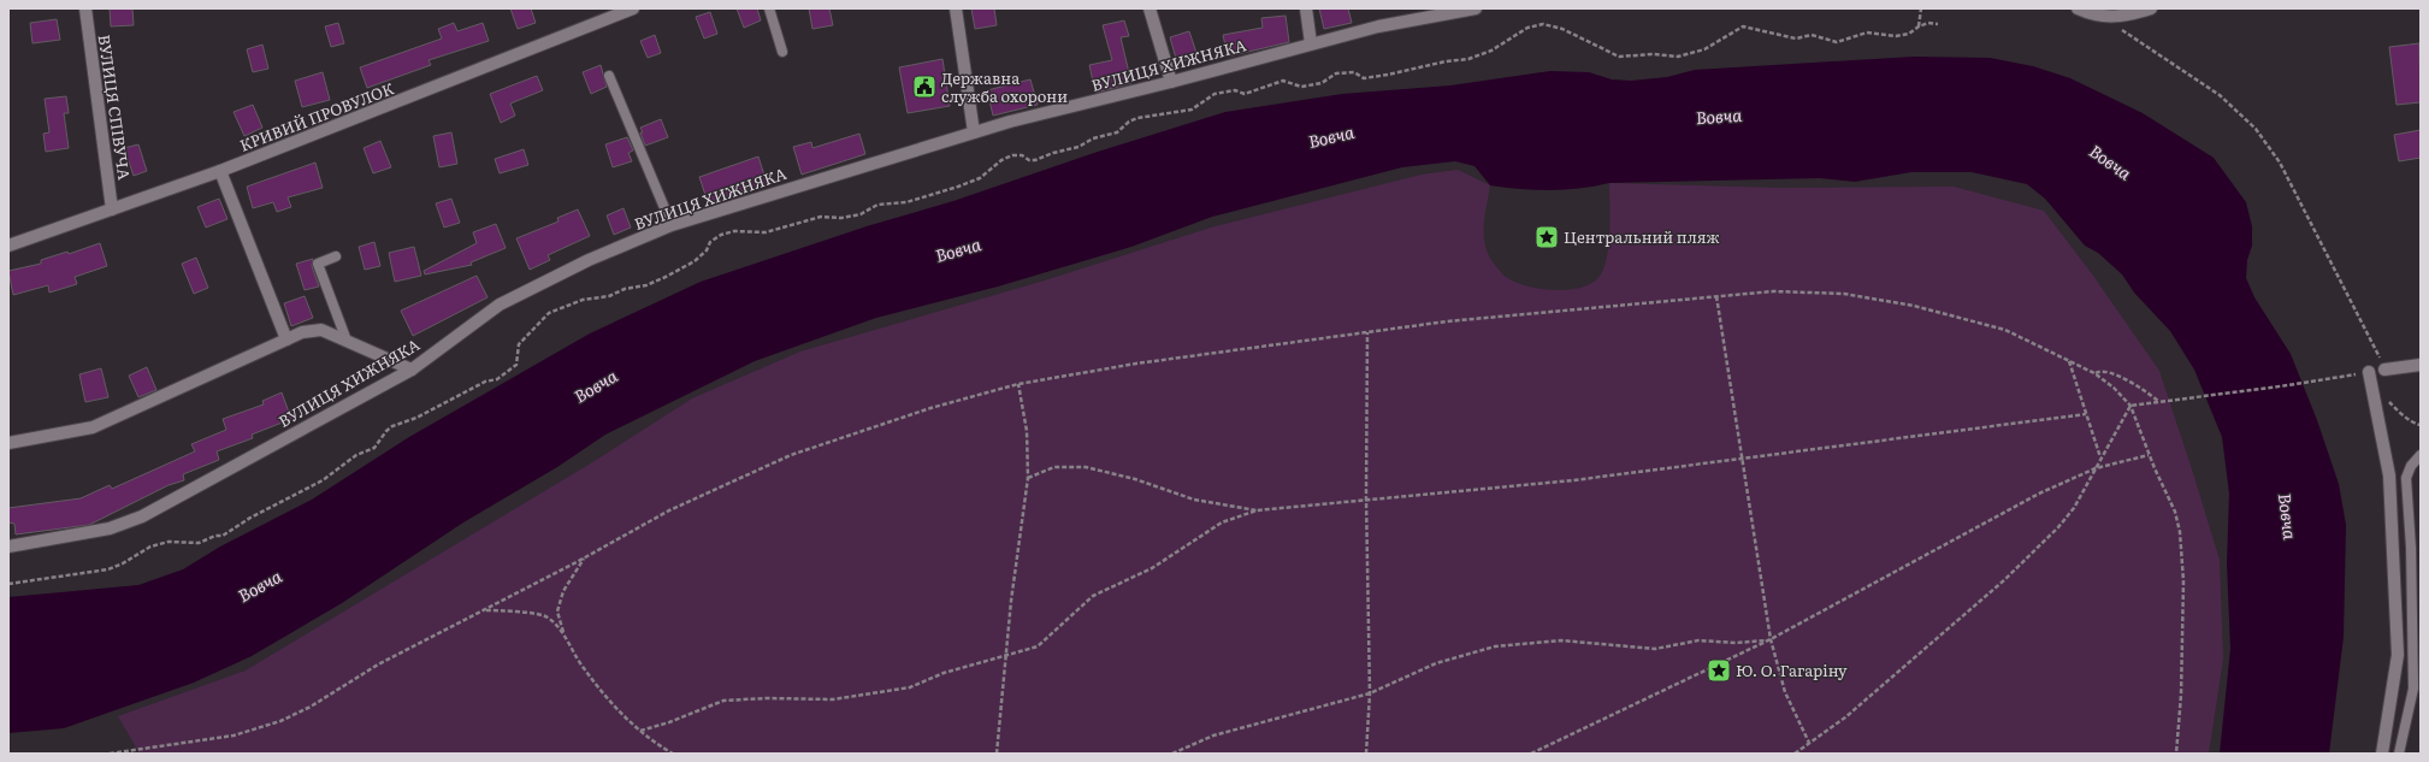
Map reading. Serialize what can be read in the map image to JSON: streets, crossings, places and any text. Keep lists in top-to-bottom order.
{
  "streets": {
    "street": ["ВУЛИЦЯ ХИЖНЯКА", "ВУЛИЦЯ СПІВУЧА", "КРИВИЙ ПРОВУЛОК"]
  },
  "crossings": [
    ["ВУЛИЦЯ СПІВУЧА", "КРИВИЙ ПРОВУЛОК"]
  ],
  "water": ["Вовча"],
  "places": {
    "public building": ["Державна служба охорони"],
    "place": ["Центральний пляж", "Ю. О. Гагаріну"]
  }
}
